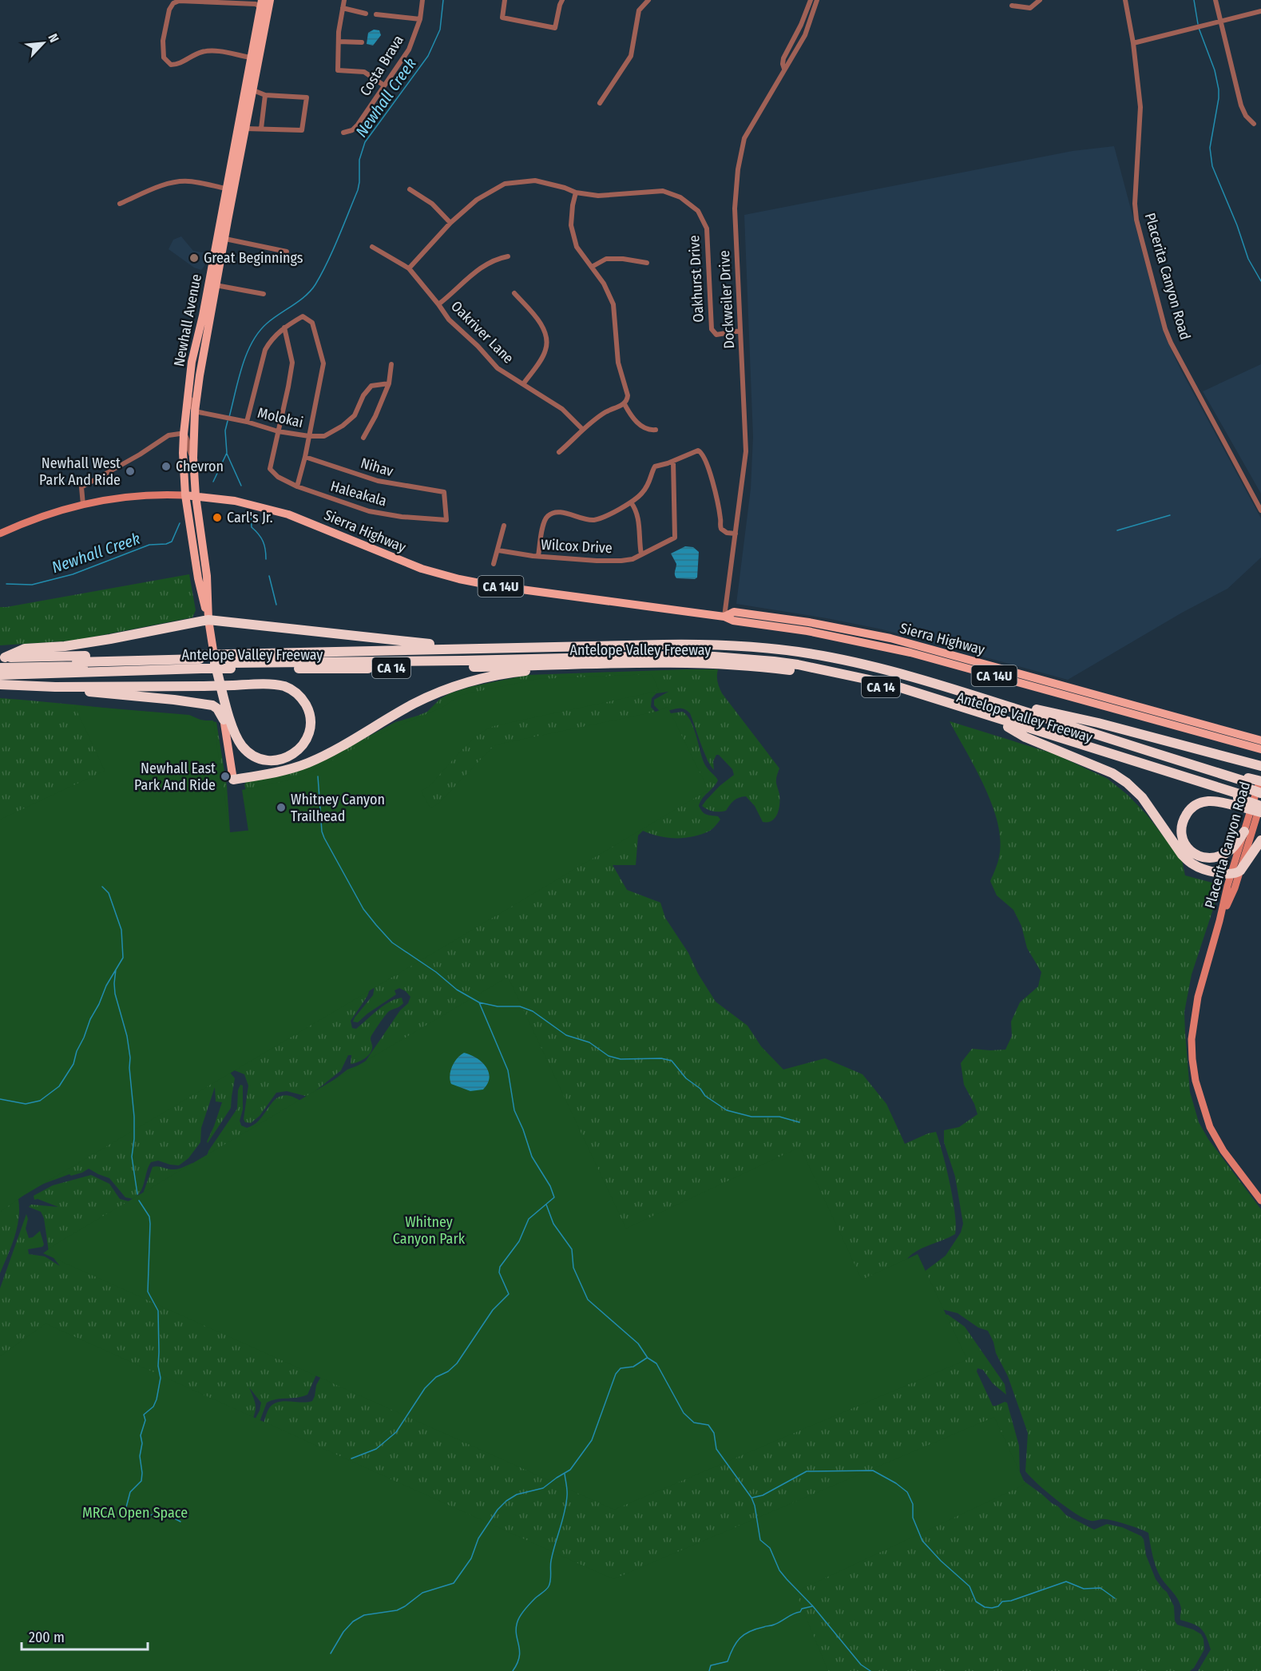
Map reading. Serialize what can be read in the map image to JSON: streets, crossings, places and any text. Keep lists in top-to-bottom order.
{
  "streets": {
    "highway": ["Antelope Valley Freeway", "CA 14"],
    "main road": [
      "Placerita Canyon Road",
      "Newhall Avenue",
      "Sierra Highway",
      "CA 14U"
    ],
    "street": [
      "Costa Brava",
      "Oakhurst Drive",
      "Dockweiler Drive",
      "Oakriver Lane",
      "Molokai",
      "Nihav",
      "Haleakala",
      "Wilcox Drive"
    ]
  },
  "crossings": [
    ["Placerita Canyon Road", "Antelope Valley Freeway"],
    ["Oakhurst Drive", "Dockweiler Drive"],
    ["Oakhurst Drive", "Oakriver Lane"],
    ["Dockweiler Drive", "Sierra Highway"],
    ["Newhall Avenue", "Molokai"],
    ["Newhall Avenue", "Sierra Highway"],
    ["Molokai", "Haleakala"],
    ["Nihav", "Haleakala"]
  ],
  "water": ["Newhall Creek"],
  "parks": ["Whitney Canyon Park", "MRCA Open Space"],
  "places": [
    "Great Beginnings",
    "Chevron",
    "Newhall West Park And Ride",
    "Carl's Jr.",
    "Newhall East Park And Ride",
    "Whitney Canyon Trailhead"
  ],
  "scale_bar": "200 m",
  "north": "top right"
}
